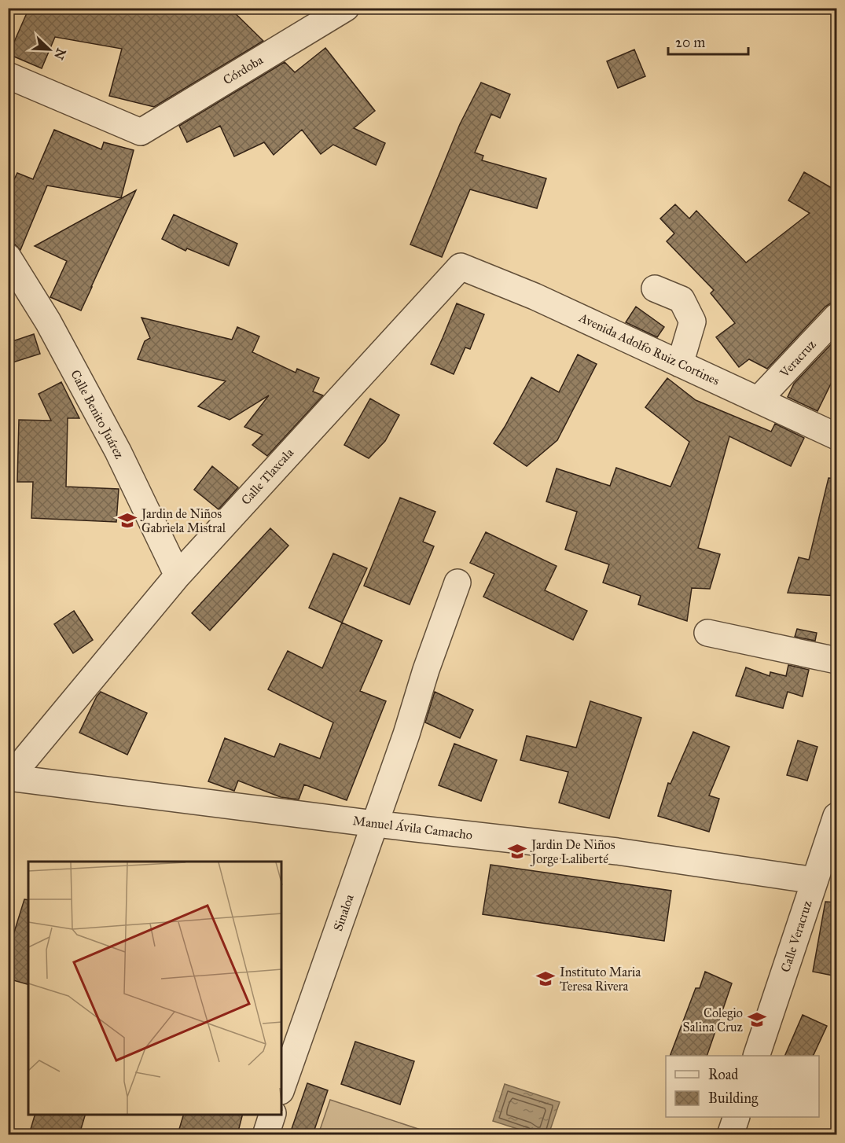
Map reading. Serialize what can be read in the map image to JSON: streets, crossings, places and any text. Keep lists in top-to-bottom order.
{
  "streets": {
    "street": [
      "Córdoba",
      "Avenida Adolfo Ruiz Cortines",
      "Veracruz",
      "Calle Benito Juárez",
      "Calle Tlaxcala",
      "Manuel Ávila Camacho",
      "Sinaloa",
      "Calle Veracruz"
    ]
  },
  "crossings": [
    ["Avenida Adolfo Ruiz Cortines", "Veracruz"],
    ["Avenida Adolfo Ruiz Cortines", "Calle Tlaxcala"],
    ["Calle Benito Juárez", "Calle Tlaxcala"],
    ["Calle Tlaxcala", "Manuel Ávila Camacho"],
    ["Manuel Ávila Camacho", "Sinaloa"],
    ["Manuel Ávila Camacho", "Calle Veracruz"]
  ],
  "places": {
    "school or university": [
      "Jardin de Niños Gabriela Mistral",
      "Jardin De Niños Jorge Laliberté",
      "Instituto Maria Teresa Rivera",
      "Colegio Salina Cruz"
    ]
  },
  "legend": ["Road", "Building"],
  "scale_bar": "20 m",
  "north": "bottom right"
}
